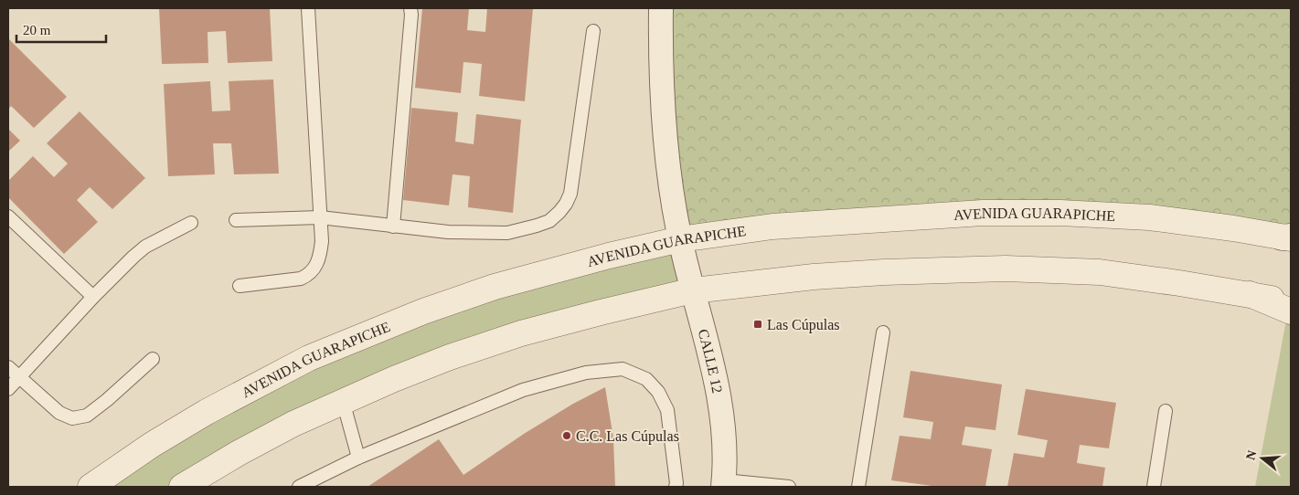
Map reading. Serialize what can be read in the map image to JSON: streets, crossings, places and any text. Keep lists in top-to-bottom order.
{
  "streets": {
    "street": ["AVENIDA GUARAPICHE", "CALLE 12"]
  },
  "crossings": [
    ["AVENIDA GUARAPICHE", "CALLE 12"]
  ],
  "places": {
    "transit": ["Las Cúpulas"],
    "other": ["C.C. Las Cúpulas"]
  },
  "scale_bar": "20 m",
  "north": "left"
}
